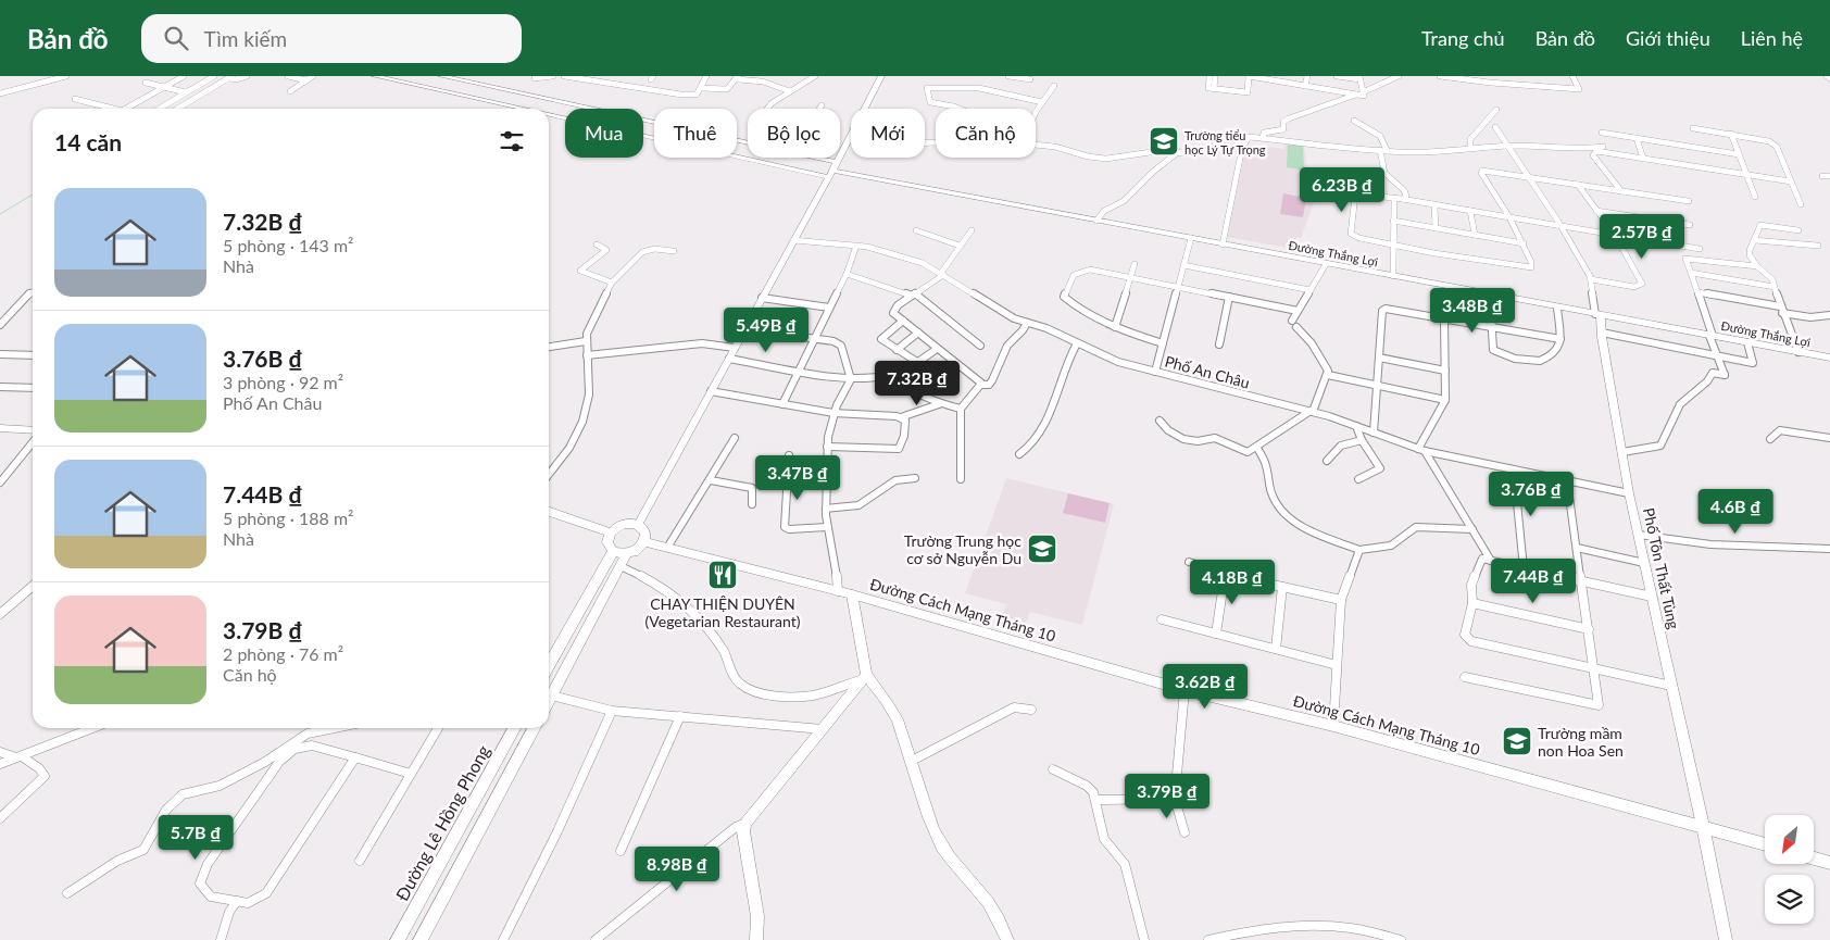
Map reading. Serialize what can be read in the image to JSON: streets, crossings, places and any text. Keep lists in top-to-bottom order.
{
  "streets": {
    "main road": ["Đường Cách Mạng Tháng 10", "Đường Lê Hồng Phong"],
    "street": ["Đường Thắng Lợi", "Phố An Châu", "Phố Tôn Thất Tùng"]
  },
  "crossings": [
    ["Đường Thắng Lợi", "Phố Tôn Thất Tùng"],
    ["Phố An Châu", "Phố Tôn Thất Tùng"],
    ["Phố Tôn Thất Tùng", "Đường Cách Mạng Tháng 10"]
  ],
  "places": {
    "school or university": ["Trường tiểu học Lý Tự Trọng", "Trường Trung học cơ sở Nguyễn Du", "Trường mầm non Hoa Sen"],
    "restaurant": ["CHAY THIỆN DUYÊN (Vegetarian Restaurant)"]
  },
  "north": "bottom left",
  "page": {
    "header": "Bản đồ",
    "search": "Tìm kiếm",
    "nav": [
      "Trang chủ",
      "Bản đồ",
      "Giới thiệu",
      "Liên hệ"
    ],
    "chip": [
      "Mua",
      "Thuê",
      "Bộ lọc",
      "Mới",
      "Căn hộ"
    ],
    "heading": "14 căn",
    "price": [
      "6.23B ₫",
      "2.57B ₫",
      "3.48B ₫",
      "5.49B ₫",
      "7.32B ₫",
      "3.47B ₫",
      "3.76B ₫",
      "4.6B ₫",
      "7.44B ₫",
      "4.18B ₫",
      "3.62B ₫",
      "3.79B ₫",
      "5.7B ₫",
      "8.98B ₫"
    ],
    "list": [
      {
        "name": "7.32B ₫",
        "note": "5 phòng · 143 m² · Nhà"
      },
      {
        "name": "3.76B ₫",
        "note": "3 phòng · 92 m² · Phố An Châu"
      },
      {
        "name": "7.44B ₫",
        "note": "5 phòng · 188 m² · Nhà"
      },
      {
        "name": "3.79B ₫",
        "note": "2 phòng · 76 m² · Căn hộ"
      }
    ]
  }
}
